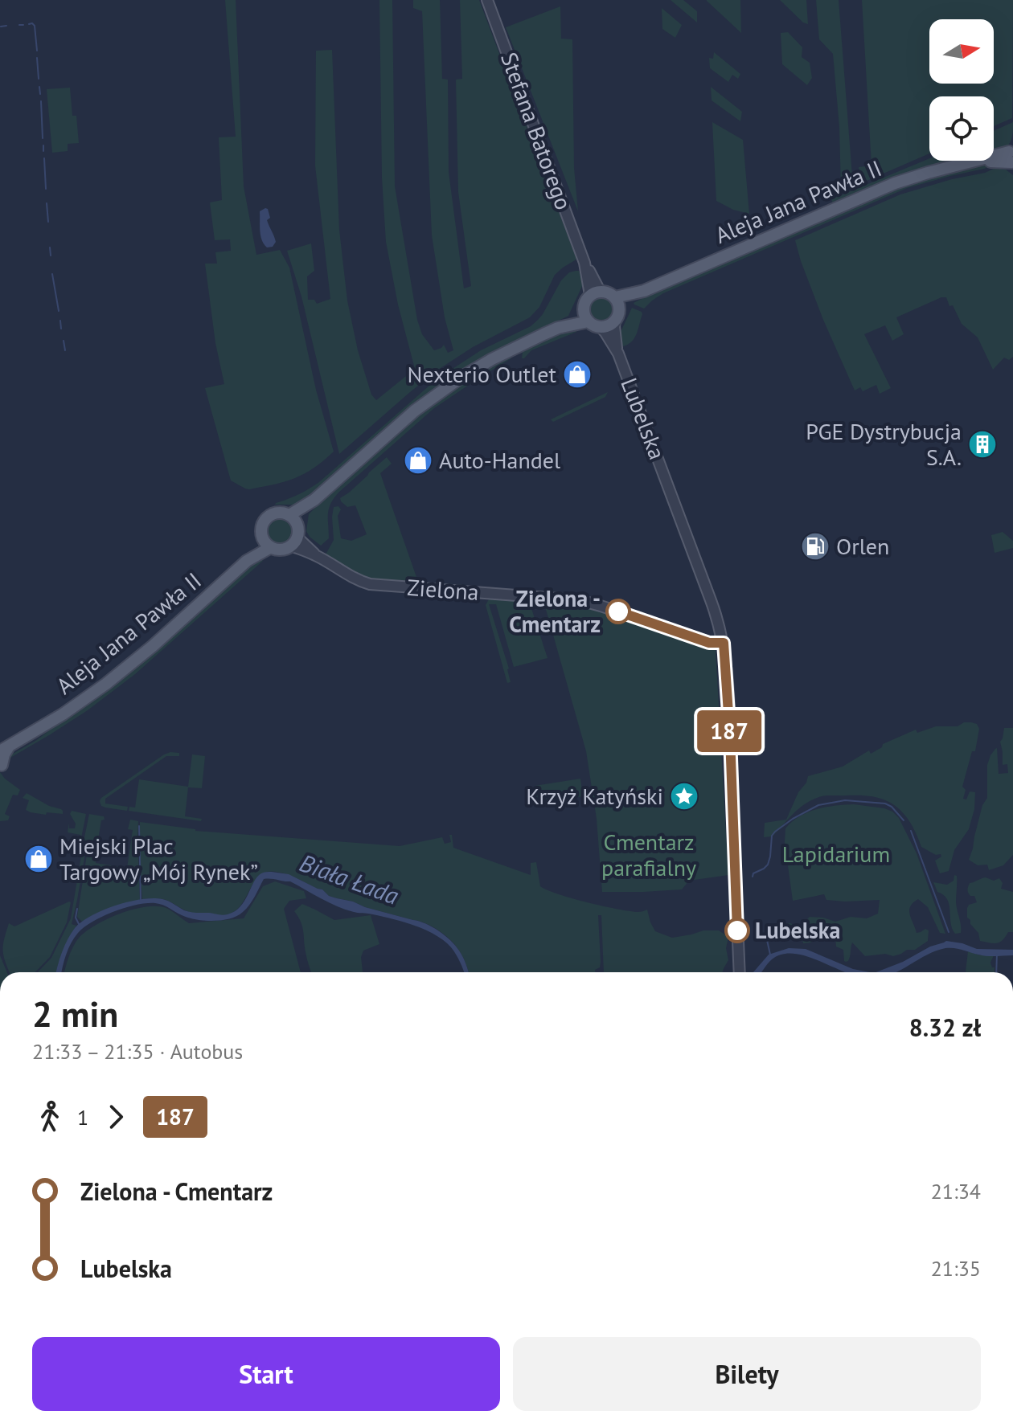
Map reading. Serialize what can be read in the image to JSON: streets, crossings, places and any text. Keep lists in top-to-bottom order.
{
  "streets": {
    "main road": ["Aleja Jana Pawła II"],
    "street": ["Stefana Batorego", "Lubelska", "Zielona"]
  },
  "crossings": [
    ["Stefana Batorego", "Aleja Jana Pawła II"],
    ["Stefana Batorego", "Lubelska"],
    ["Aleja Jana Pawła II", "Lubelska"],
    ["Aleja Jana Pawła II", "Zielona"],
    ["Lubelska", "Zielona"]
  ],
  "water": ["Biała Łada"],
  "parks": ["Cmentarz parafialny", "Lapidarium"],
  "places": {
    "shop": ["Nexterio Outlet", "Auto-Handel", "Miejski Plac Targowy „Mój Rynek”"],
    "building": ["PGE Dystrybucja S.A."],
    "fuel station": ["Orlen"],
    "other": ["Zielona - Cmentarz", "Lubelska"],
    "place": ["Krzyż Katyński"]
  },
  "lines": ["bus line 187"],
  "north": "right",
  "page": {
    "on_map": "187",
    "heading": ["2 min", "21:33 – 21:35 · Autobus", "8.32 zł"],
    "legs": ["1", "187"],
    "list": [
      {
        "name": "Zielona - Cmentarz",
        "value": "21:34"
      },
      {
        "name": "Lubelska",
        "value": "21:35"
      }
    ],
    "buttons": ["Start", "Bilety"]
  }
}
